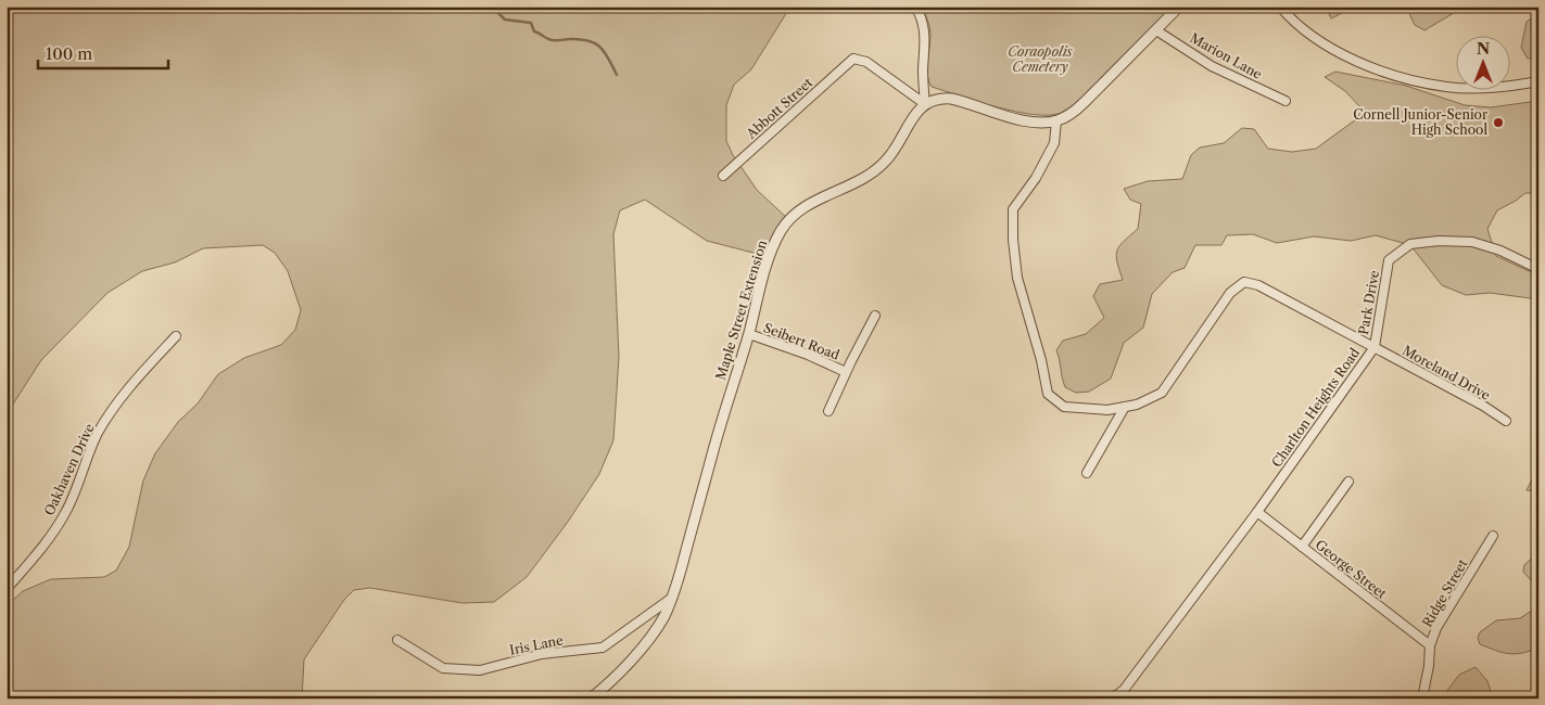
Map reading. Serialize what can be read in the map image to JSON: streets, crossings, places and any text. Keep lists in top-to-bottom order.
{
  "streets": {
    "street": [
      "Marion Lane",
      "Abbott Street",
      "Park Drive",
      "Maple Street Extension",
      "Seibert Road",
      "Moreland Drive",
      "Charlton Heights Road",
      "Oakhaven Drive",
      "George Street",
      "Ridge Street",
      "Iris Lane"
    ]
  },
  "crossings": [
    ["Abbott Street", "Maple Street Extension"],
    ["Park Drive", "Moreland Drive"],
    ["Park Drive", "Charlton Heights Road"],
    ["Maple Street Extension", "Seibert Road"],
    ["Maple Street Extension", "Iris Lane"],
    ["Moreland Drive", "Charlton Heights Road"],
    ["Charlton Heights Road", "George Street"],
    ["George Street", "Ridge Street"]
  ],
  "parks": ["Coraopolis Cemetery"],
  "places": ["Cornell Junior-Senior High School"],
  "scale_bar": "100 m",
  "north": "top"
}
